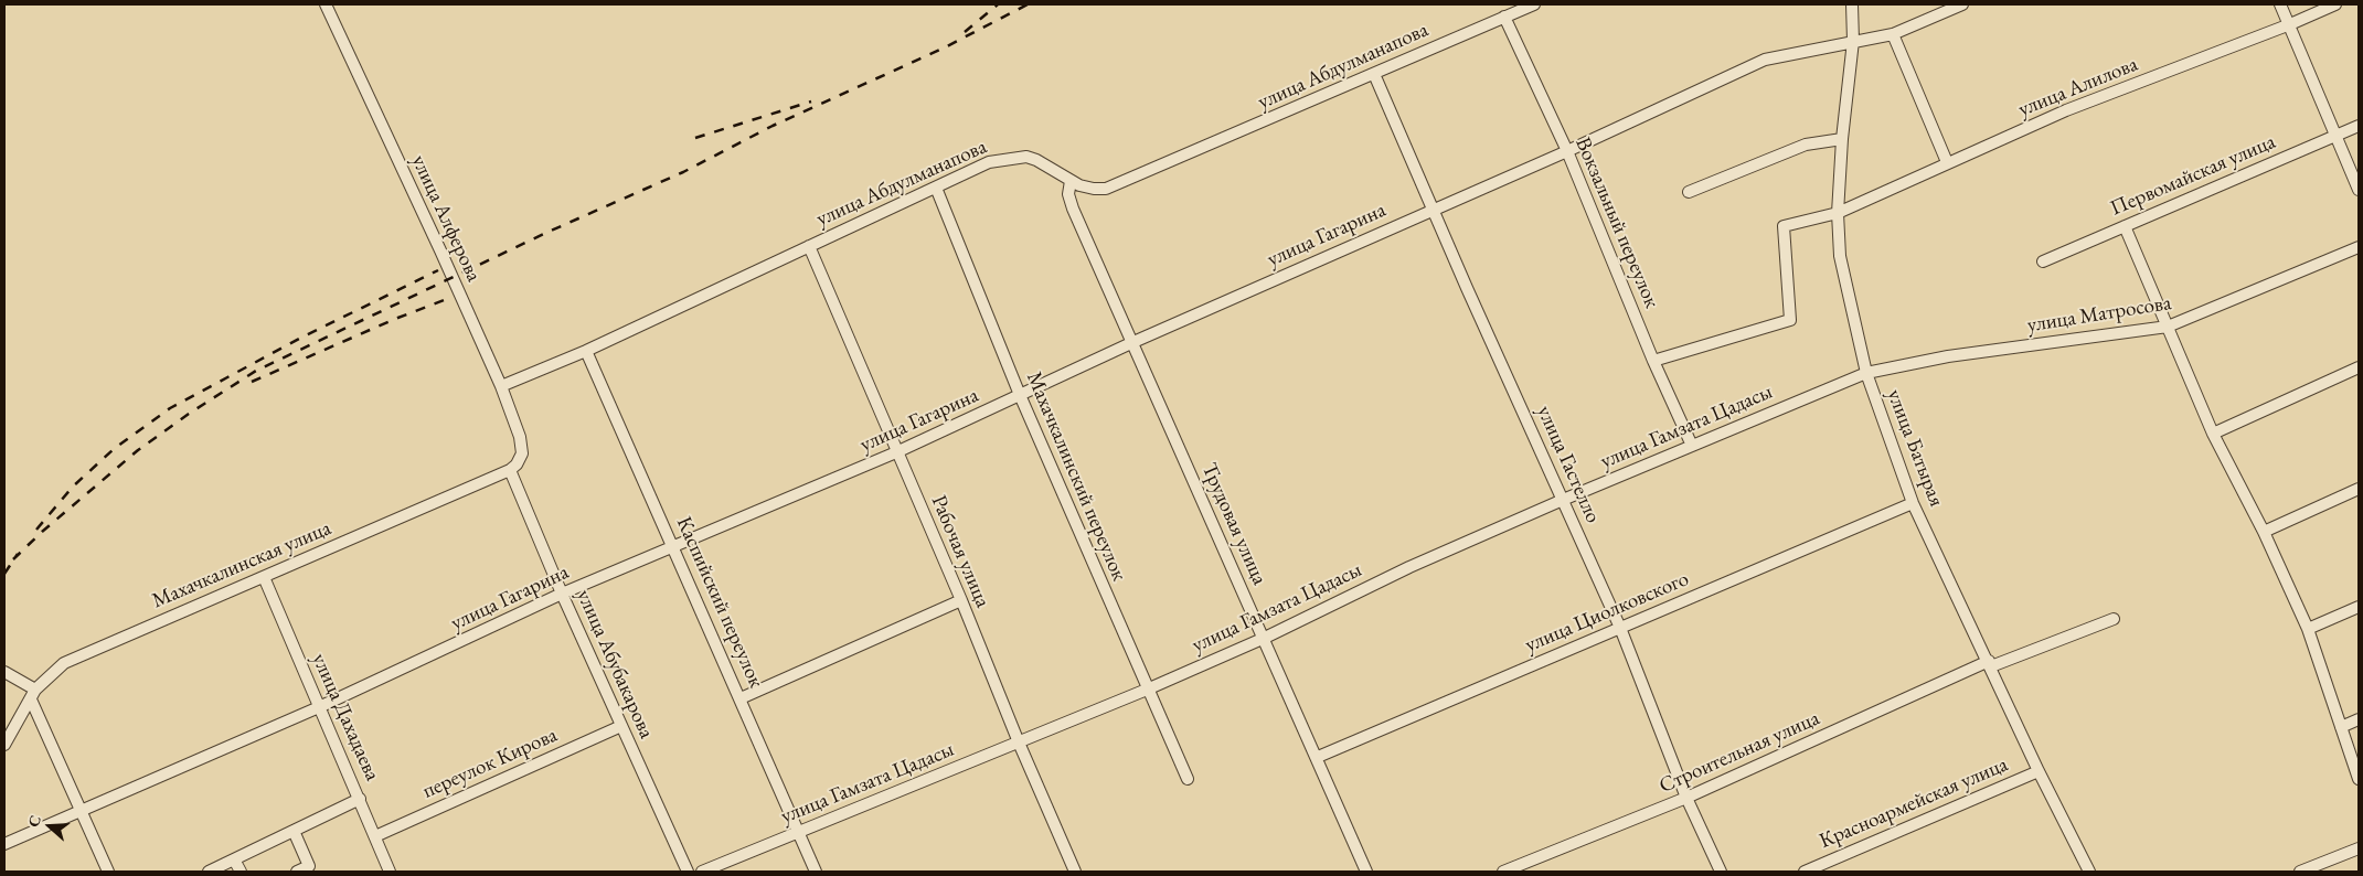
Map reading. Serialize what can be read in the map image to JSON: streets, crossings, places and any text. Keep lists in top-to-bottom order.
{
  "streets": {
    "street": [
      "улица Абдулманапова",
      "улица Алилова",
      "Первомайская улица",
      "улица Алферова",
      "Вокзальный переулок",
      "улица Гагарина",
      "улица Матросова",
      "улица Гамзата Цадасы",
      "улица Батырая",
      "улица Гастелло",
      "Махачкалинский переулок",
      "Трудовая улица",
      "Рабочая улица",
      "Махачкалинская улица",
      "Каспийский переулок",
      "улица Циолковского",
      "улица Абубакарова",
      "улица Дахадаева",
      "Строительная улица",
      "переулок Кирова",
      "Красноармейская улица"
    ]
  },
  "crossings": [
    ["улица Абдулманапова", "улица Алферова"],
    ["улица Абдулманапова", "Вокзальный переулок"],
    ["улица Абдулманапова", "улица Гастелло"],
    ["улица Абдулманапова", "Махачкалинский переулок"],
    ["улица Абдулманапова", "Трудовая улица"],
    ["улица Абдулманапова", "Рабочая улица"],
    ["улица Абдулманапова", "Каспийский переулок"],
    ["улица Алилова", "Вокзальный переулок"],
    ["улица Алилова", "улица Батырая"],
    ["улица Алферова", "Махачкалинская улица"],
    ["улица Алферова", "улица Абубакарова"],
    ["Вокзальный переулок", "улица Гагарина"],
    ["Вокзальный переулок", "улица Гамзата Цадасы"],
    ["улица Гагарина", "улица Батырая"],
    ["улица Гагарина", "улица Гастелло"],
    ["улица Гагарина", "Махачкалинский переулок"],
    ["улица Гагарина", "Трудовая улица"],
    ["улица Гагарина", "Рабочая улица"],
    ["улица Гагарина", "Каспийский переулок"],
    ["улица Гагарина", "улица Абубакарова"],
    ["улица Гагарина", "улица Дахадаева"],
    ["улица Матросова", "улица Гамзата Цадасы"],
    ["улица Матросова", "улица Батырая"],
    ["улица Гамзата Цадасы", "улица Батырая"],
    ["улица Гамзата Цадасы", "улица Гастелло"],
    ["улица Гамзата Цадасы", "Махачкалинский переулок"],
    ["улица Гамзата Цадасы", "Трудовая улица"],
    ["улица Гамзата Цадасы", "Рабочая улица"],
    ["улица Гамзата Цадасы", "Каспийский переулок"],
    ["улица Батырая", "улица Циолковского"],
    ["улица Батырая", "Строительная улица"],
    ["улица Батырая", "Красноармейская улица"],
    ["улица Гастелло", "улица Циолковского"],
    ["улица Гастелло", "Строительная улица"],
    ["Трудовая улица", "улица Циолковского"],
    ["Махачкалинская улица", "улица Абубакарова"],
    ["Махачкалинская улица", "улица Дахадаева"],
    ["улица Абубакарова", "переулок Кирова"],
    ["улица Дахадаева", "переулок Кирова"]
  ],
  "north": "left"
}
